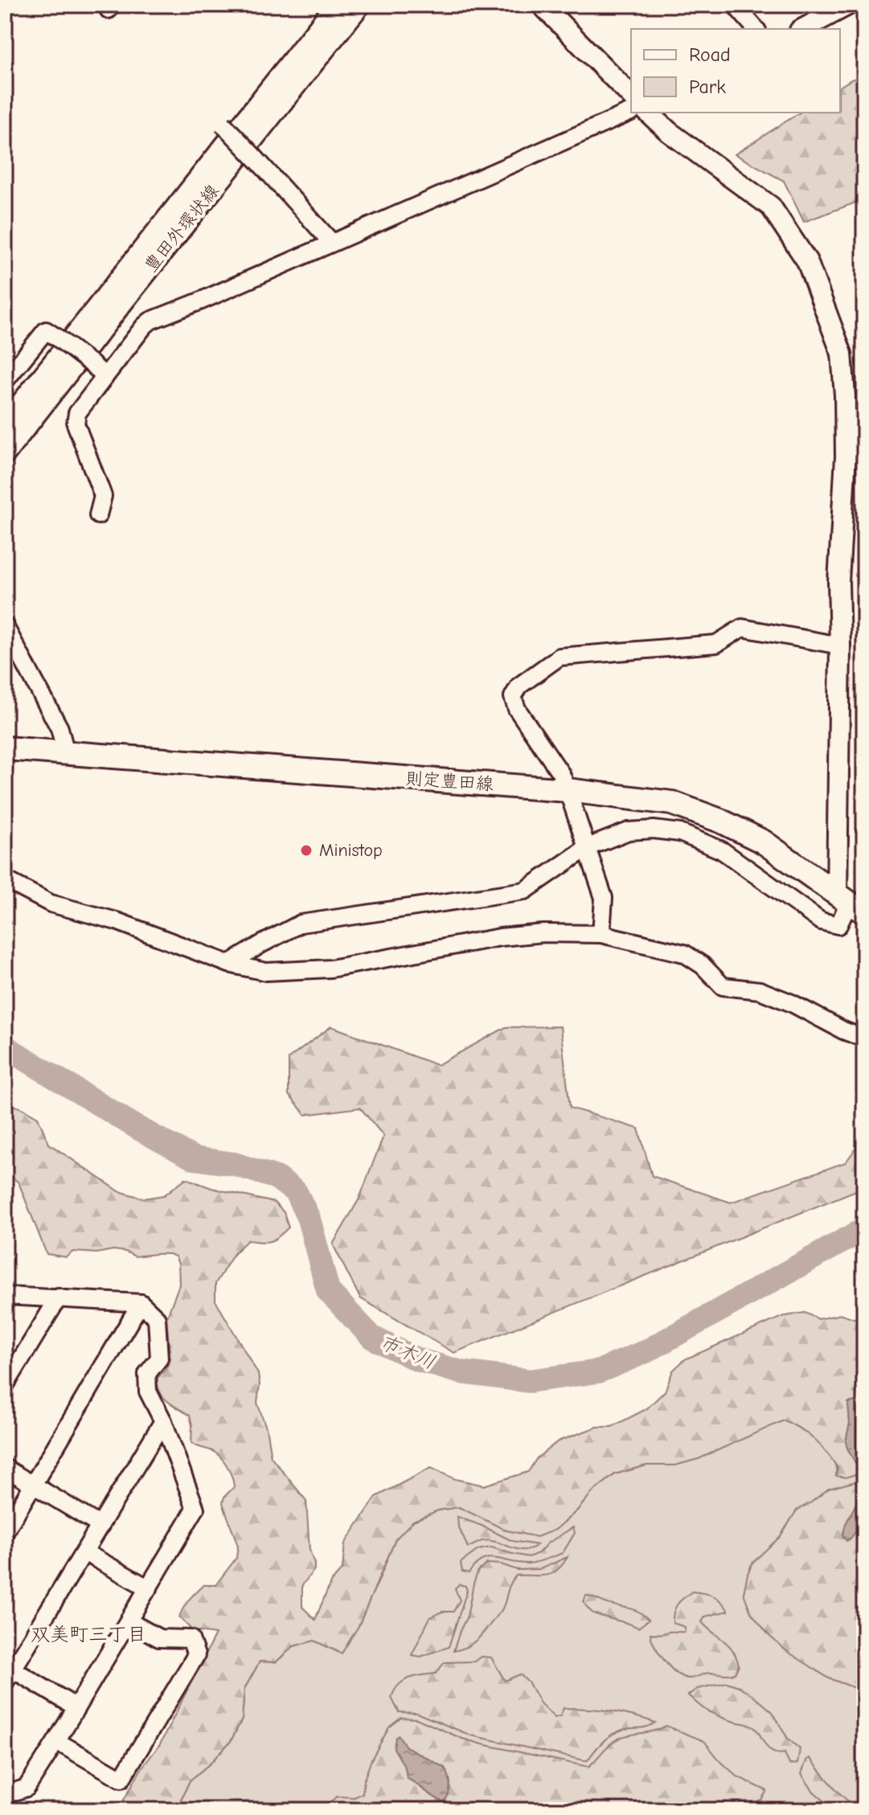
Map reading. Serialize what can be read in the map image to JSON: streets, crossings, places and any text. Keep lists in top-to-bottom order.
{
  "streets": {
    "main road": ["則定豊田線"],
    "street": ["豊田外環状線"]
  },
  "districts": ["双美町三丁目"],
  "water": ["市木川"],
  "places": ["Ministop"],
  "legend": ["Road", "Park"]
}
